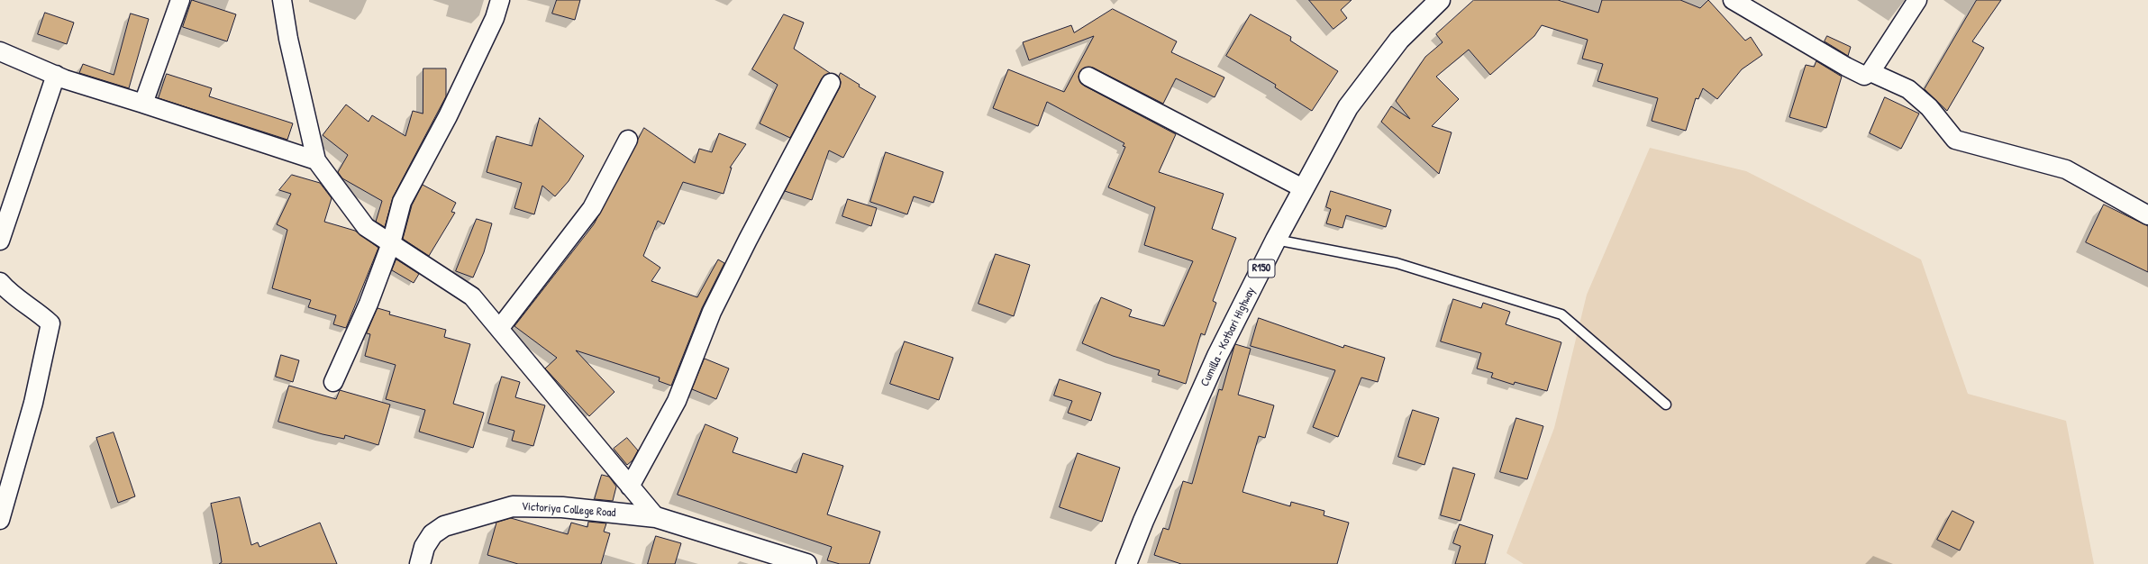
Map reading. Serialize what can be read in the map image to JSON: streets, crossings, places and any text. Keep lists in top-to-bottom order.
{
  "streets": {
    "main road": ["R150", "Cumilla - Kotbari Highway", "Victoriya College Road"]
  }
}
